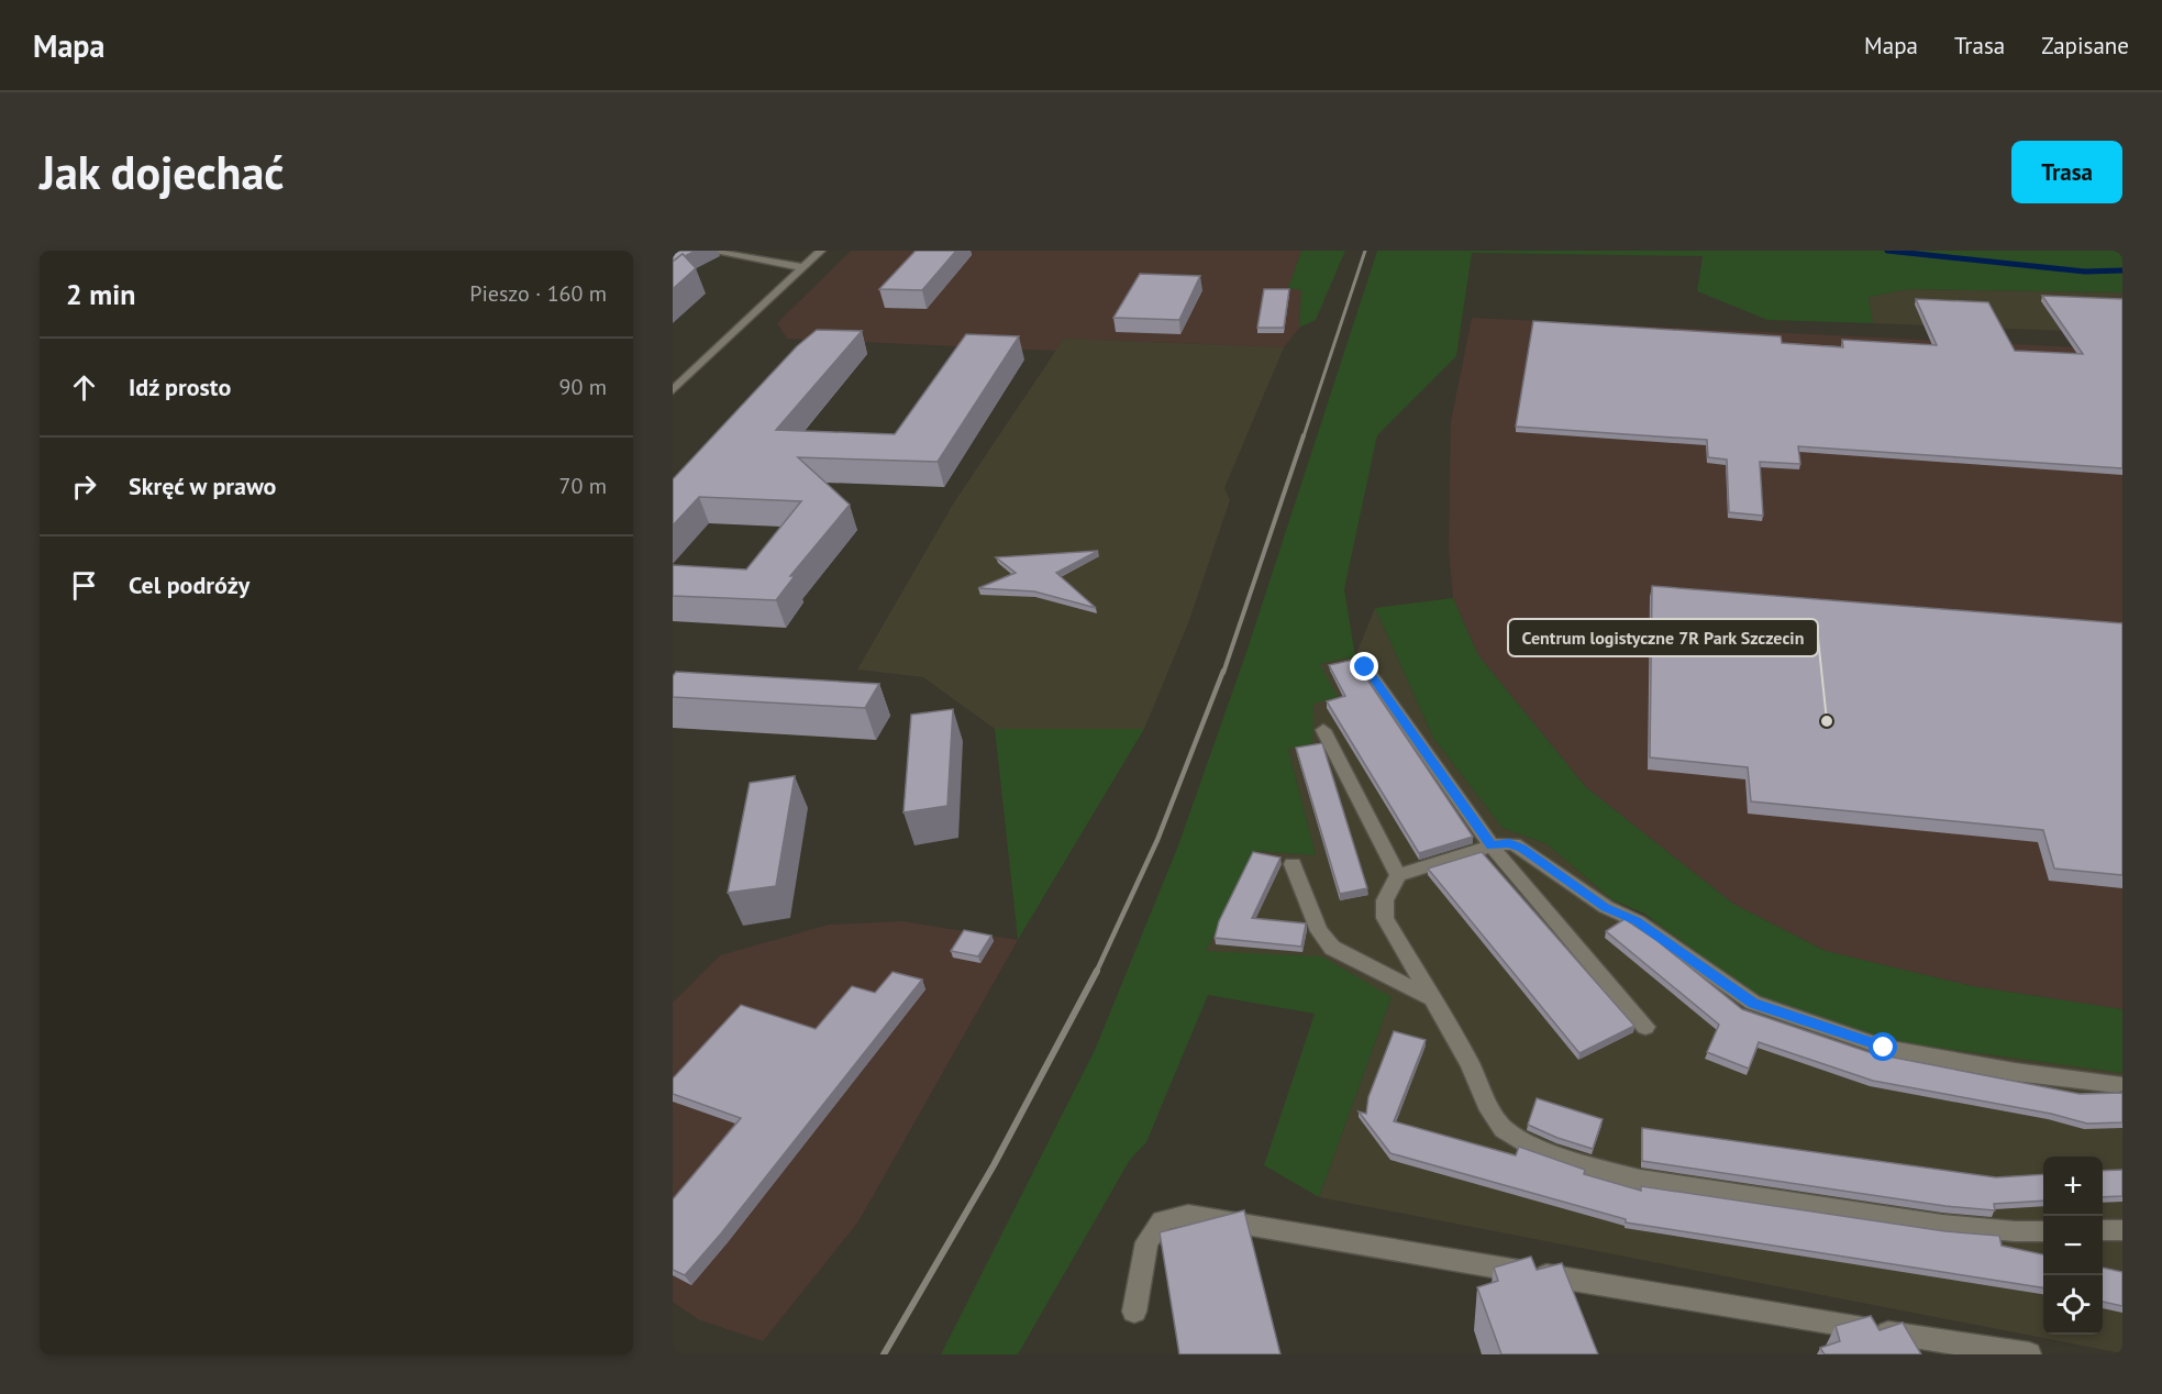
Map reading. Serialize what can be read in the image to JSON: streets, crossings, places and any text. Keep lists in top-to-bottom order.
{
  "places": ["Centrum logistyczne 7R Park Szczecin"],
  "page": {
    "header": "Mapa",
    "nav": ["Mapa", "Trasa", "Zapisane"],
    "buttons": "Trasa",
    "title": "Jak dojechać",
    "heading": ["2 min", "Pieszo · 160 m"],
    "list": [
      ["Idź prosto", "90 m"],
      ["Skręć w prawo", "70 m"],
      "Cel podróży"
    ],
    "map_buttons": ["+", "−"]
  }
}
